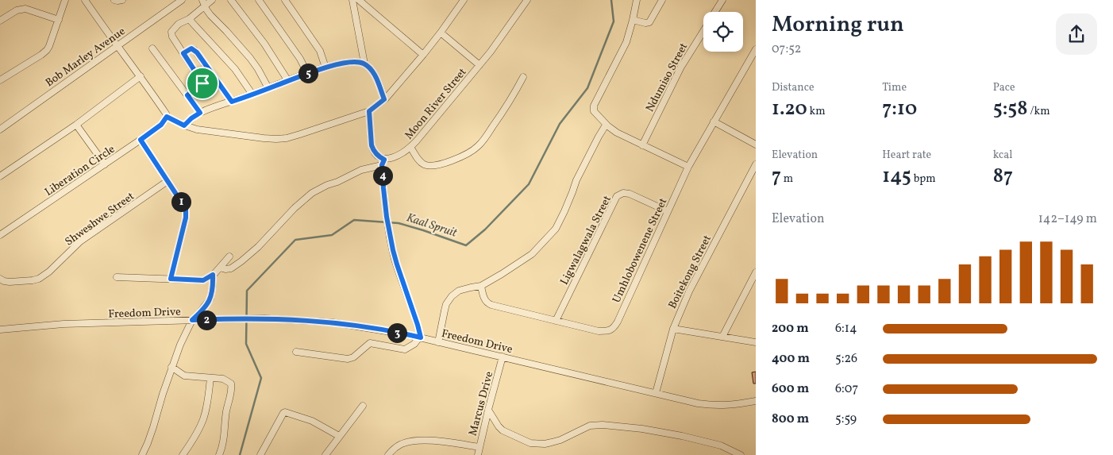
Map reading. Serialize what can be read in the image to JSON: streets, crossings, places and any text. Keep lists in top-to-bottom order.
{
  "streets": {
    "street": [
      "Bob Marley Avenue",
      "Ndumiso Street",
      "Moon River Street",
      "Liberation Circle",
      "Shweshwe Street",
      "Ligwalagwala Street",
      "Umhlobowenene Street",
      "Boitekong Street",
      "Freedom Drive",
      "Marcus Drive"
    ]
  },
  "crossings": [
    ["Ligwalagwala Street", "Umhlobowenene Street"],
    ["Boitekong Street", "Freedom Drive"],
    ["Freedom Drive", "Marcus Drive"]
  ],
  "water": ["Kaal Spruit"],
  "page": {
    "heading": ["Morning run", "07:52"],
    "pins": [
      "5",
      "4",
      "1",
      "2",
      "3"
    ],
    "stats": [
      ["Distance", "1.20 km"],
      ["Time", "7:10"],
      ["Pace", "5:58 /km"],
      ["Elevation", "7 m"],
      ["Heart rate", "145 bpm"],
      ["kcal", "87"]
    ],
    "chart": ["Elevation", "142–149 m"],
    "list": [
      {
        "name": "200 m",
        "note": "6:14"
      },
      {
        "name": "400 m",
        "note": "5:26"
      },
      {
        "name": "600 m",
        "note": "6:07"
      },
      {
        "name": "800 m",
        "note": "5:59"
      }
    ]
  }
}
